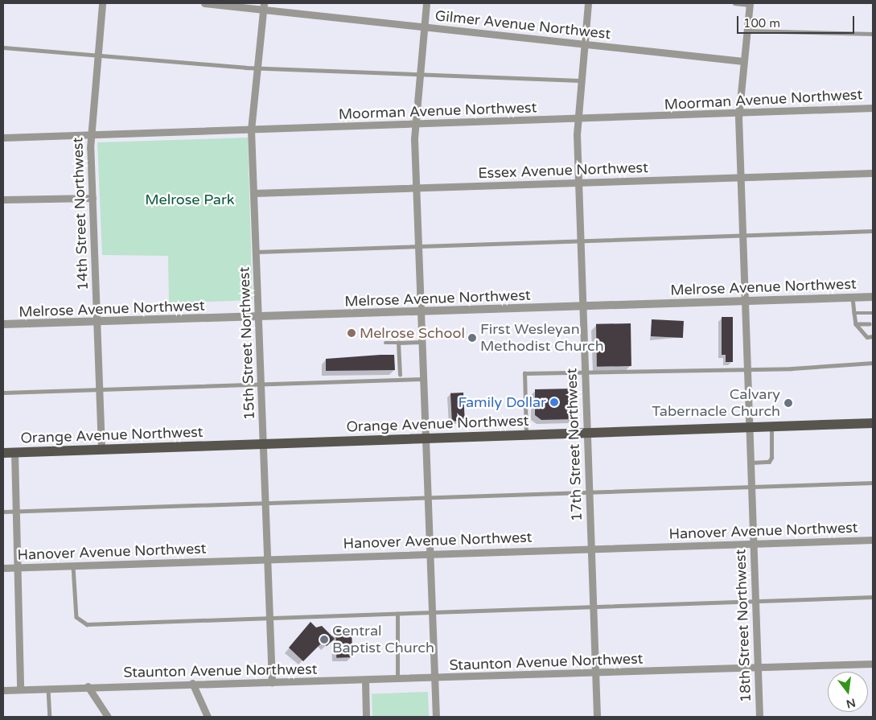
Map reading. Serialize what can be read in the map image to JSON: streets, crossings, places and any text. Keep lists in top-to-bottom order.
{
  "streets": {
    "main road": ["Orange Avenue Northwest"],
    "street": [
      "Gilmer Avenue Northwest",
      "Moorman Avenue Northwest",
      "Essex Avenue Northwest",
      "14th Street Northwest",
      "Melrose Avenue Northwest",
      "15th Street Northwest",
      "17th Street Northwest",
      "Hanover Avenue Northwest",
      "18th Street Northwest",
      "Staunton Avenue Northwest"
    ]
  },
  "crossings": [
    ["Gilmer Avenue Northwest", "15th Street Northwest"],
    ["Gilmer Avenue Northwest", "17th Street Northwest"],
    ["Gilmer Avenue Northwest", "18th Street Northwest"],
    ["Moorman Avenue Northwest", "14th Street Northwest"],
    ["Moorman Avenue Northwest", "15th Street Northwest"],
    ["Moorman Avenue Northwest", "17th Street Northwest"],
    ["Moorman Avenue Northwest", "18th Street Northwest"],
    ["Essex Avenue Northwest", "15th Street Northwest"],
    ["Essex Avenue Northwest", "17th Street Northwest"],
    ["Essex Avenue Northwest", "18th Street Northwest"],
    ["14th Street Northwest", "Melrose Avenue Northwest"],
    ["14th Street Northwest", "Orange Avenue Northwest"],
    ["Melrose Avenue Northwest", "15th Street Northwest"],
    ["Melrose Avenue Northwest", "17th Street Northwest"],
    ["Melrose Avenue Northwest", "18th Street Northwest"],
    ["15th Street Northwest", "Orange Avenue Northwest"],
    ["15th Street Northwest", "Hanover Avenue Northwest"],
    ["15th Street Northwest", "Staunton Avenue Northwest"],
    ["Orange Avenue Northwest", "17th Street Northwest"],
    ["Orange Avenue Northwest", "18th Street Northwest"],
    ["17th Street Northwest", "Hanover Avenue Northwest"],
    ["17th Street Northwest", "Staunton Avenue Northwest"],
    ["Hanover Avenue Northwest", "18th Street Northwest"],
    ["18th Street Northwest", "Staunton Avenue Northwest"]
  ],
  "parks": ["Melrose Park"],
  "places": [
    "Melrose School",
    "First Wesleyan Methodist Church",
    "Family Dollar",
    "Calvary Tabernacle Church",
    "Central Baptist Church"
  ],
  "scale_bar": "100 m",
  "north": "bottom"
}
